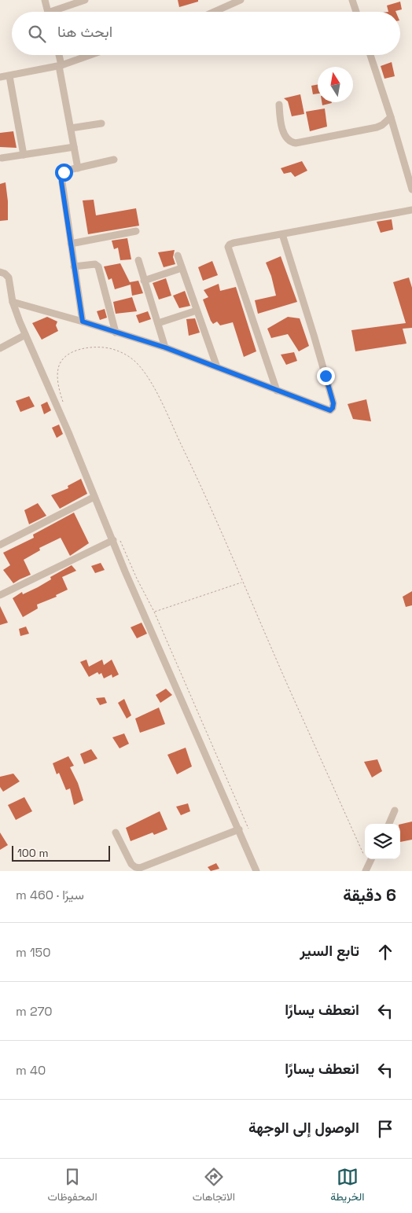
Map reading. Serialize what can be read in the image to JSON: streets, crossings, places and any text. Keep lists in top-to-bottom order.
{
  "scale_bar": "100 m",
  "north": "top",
  "page": {
    "search": "ابحث هنا",
    "scale": "100 m",
    "heading": ["6 دقيقة", "سيرًا · 460 m"],
    "list": [
      ["تابع السير", "150 m"],
      ["انعطف يسارًا", "270 m"],
      ["انعطف يسارًا", "40 m"],
      "الوصول إلى الوجهة"
    ],
    "nav": ["الخريطة", "الاتجاهات", "المحفوظات"]
  }
}
